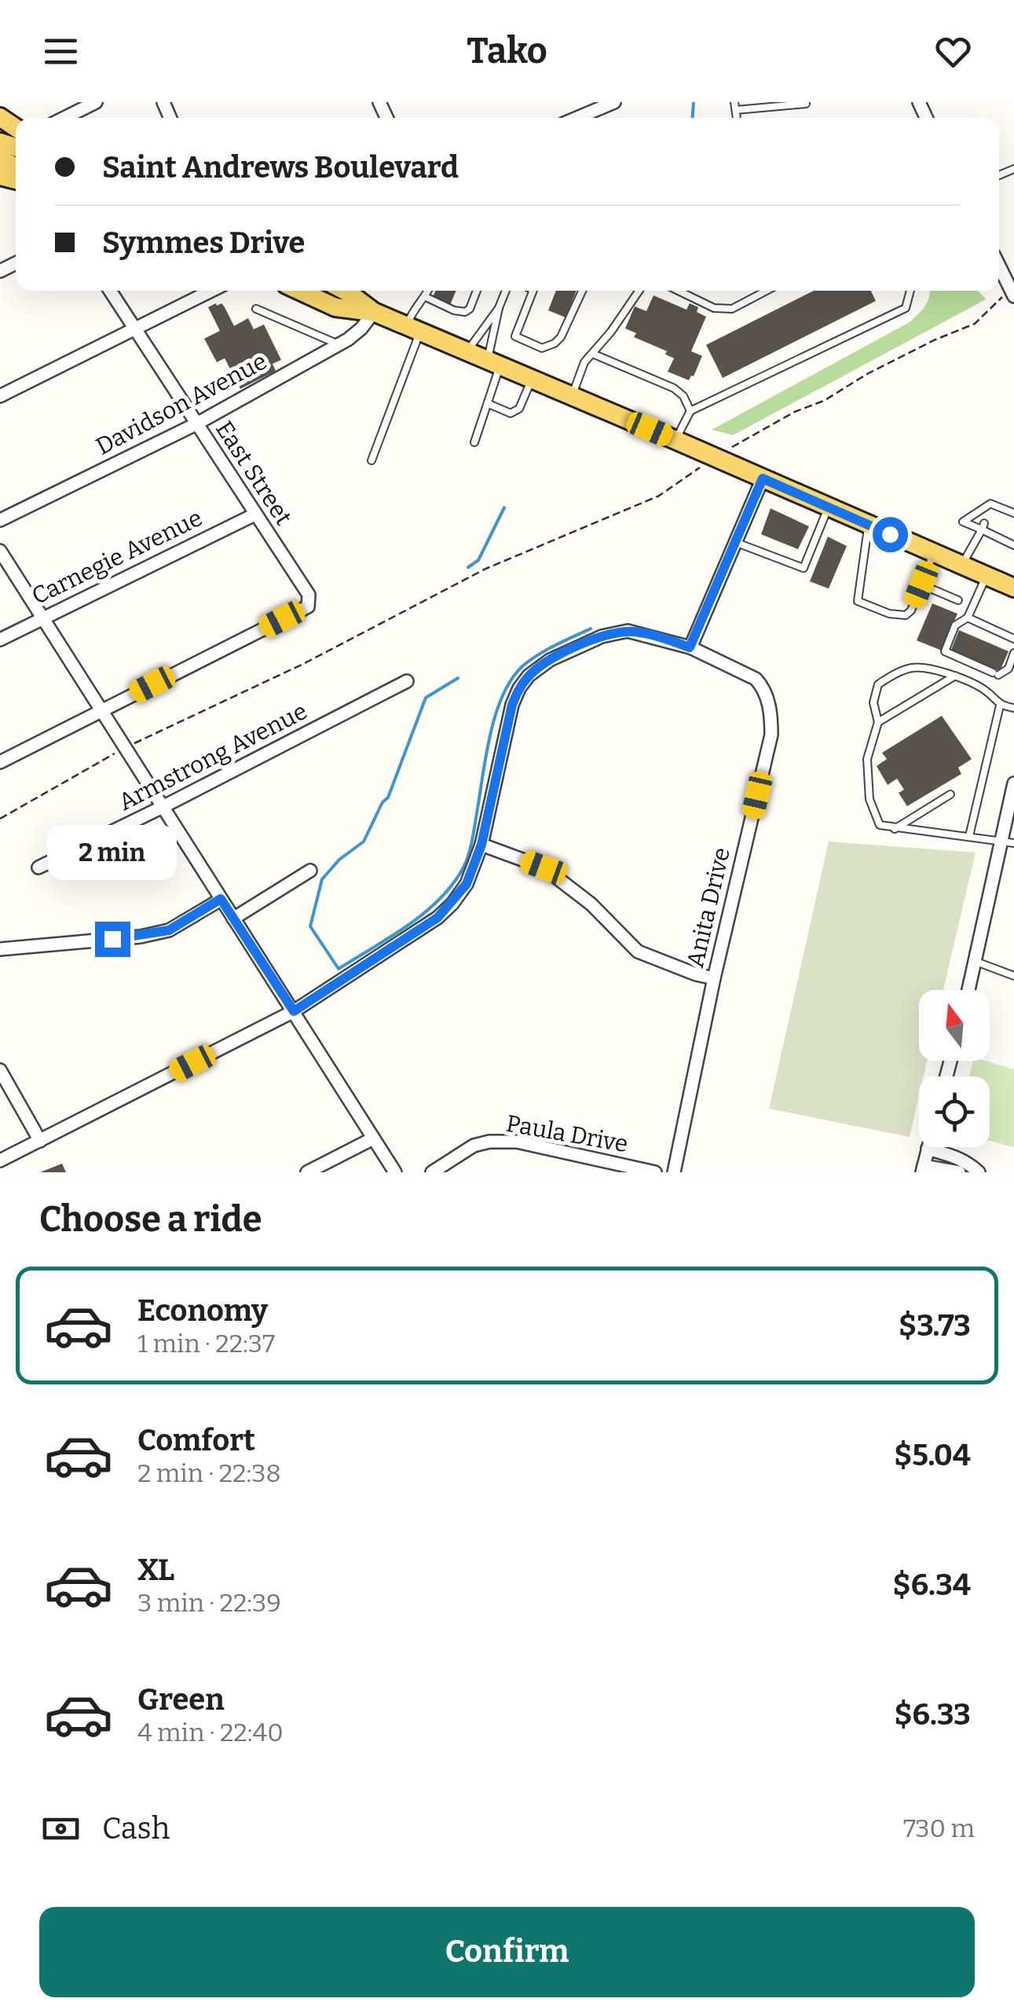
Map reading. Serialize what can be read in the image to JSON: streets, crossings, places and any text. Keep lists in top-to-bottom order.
{
  "streets": {
    "street": [
      "Davidson Avenue",
      "East Street",
      "Carnegie Avenue",
      "Armstrong Avenue",
      "Anita Drive",
      "Paula Drive"
    ]
  },
  "crossings": [
    ["Davidson Avenue", "East Street"],
    ["East Street", "Carnegie Avenue"]
  ],
  "north": "top",
  "page": {
    "header": "Tako",
    "banner": ["Saint Andrews Boulevard", "Symmes Drive"],
    "bubble": "2 min",
    "heading": "Choose a ride",
    "list": [
      {
        "name": "Economy",
        "note": "1 min · 22:37",
        "value": "$3.73"
      },
      {
        "name": "Comfort",
        "note": "2 min · 22:38",
        "value": "$5.04"
      },
      {
        "name": "XL",
        "note": "3 min · 22:39",
        "value": "$6.34"
      },
      {
        "name": "Green",
        "note": "4 min · 22:40",
        "value": "$6.33"
      }
    ],
    "pay": ["Cash", "730 m"],
    "buttons": "Confirm"
  }
}
